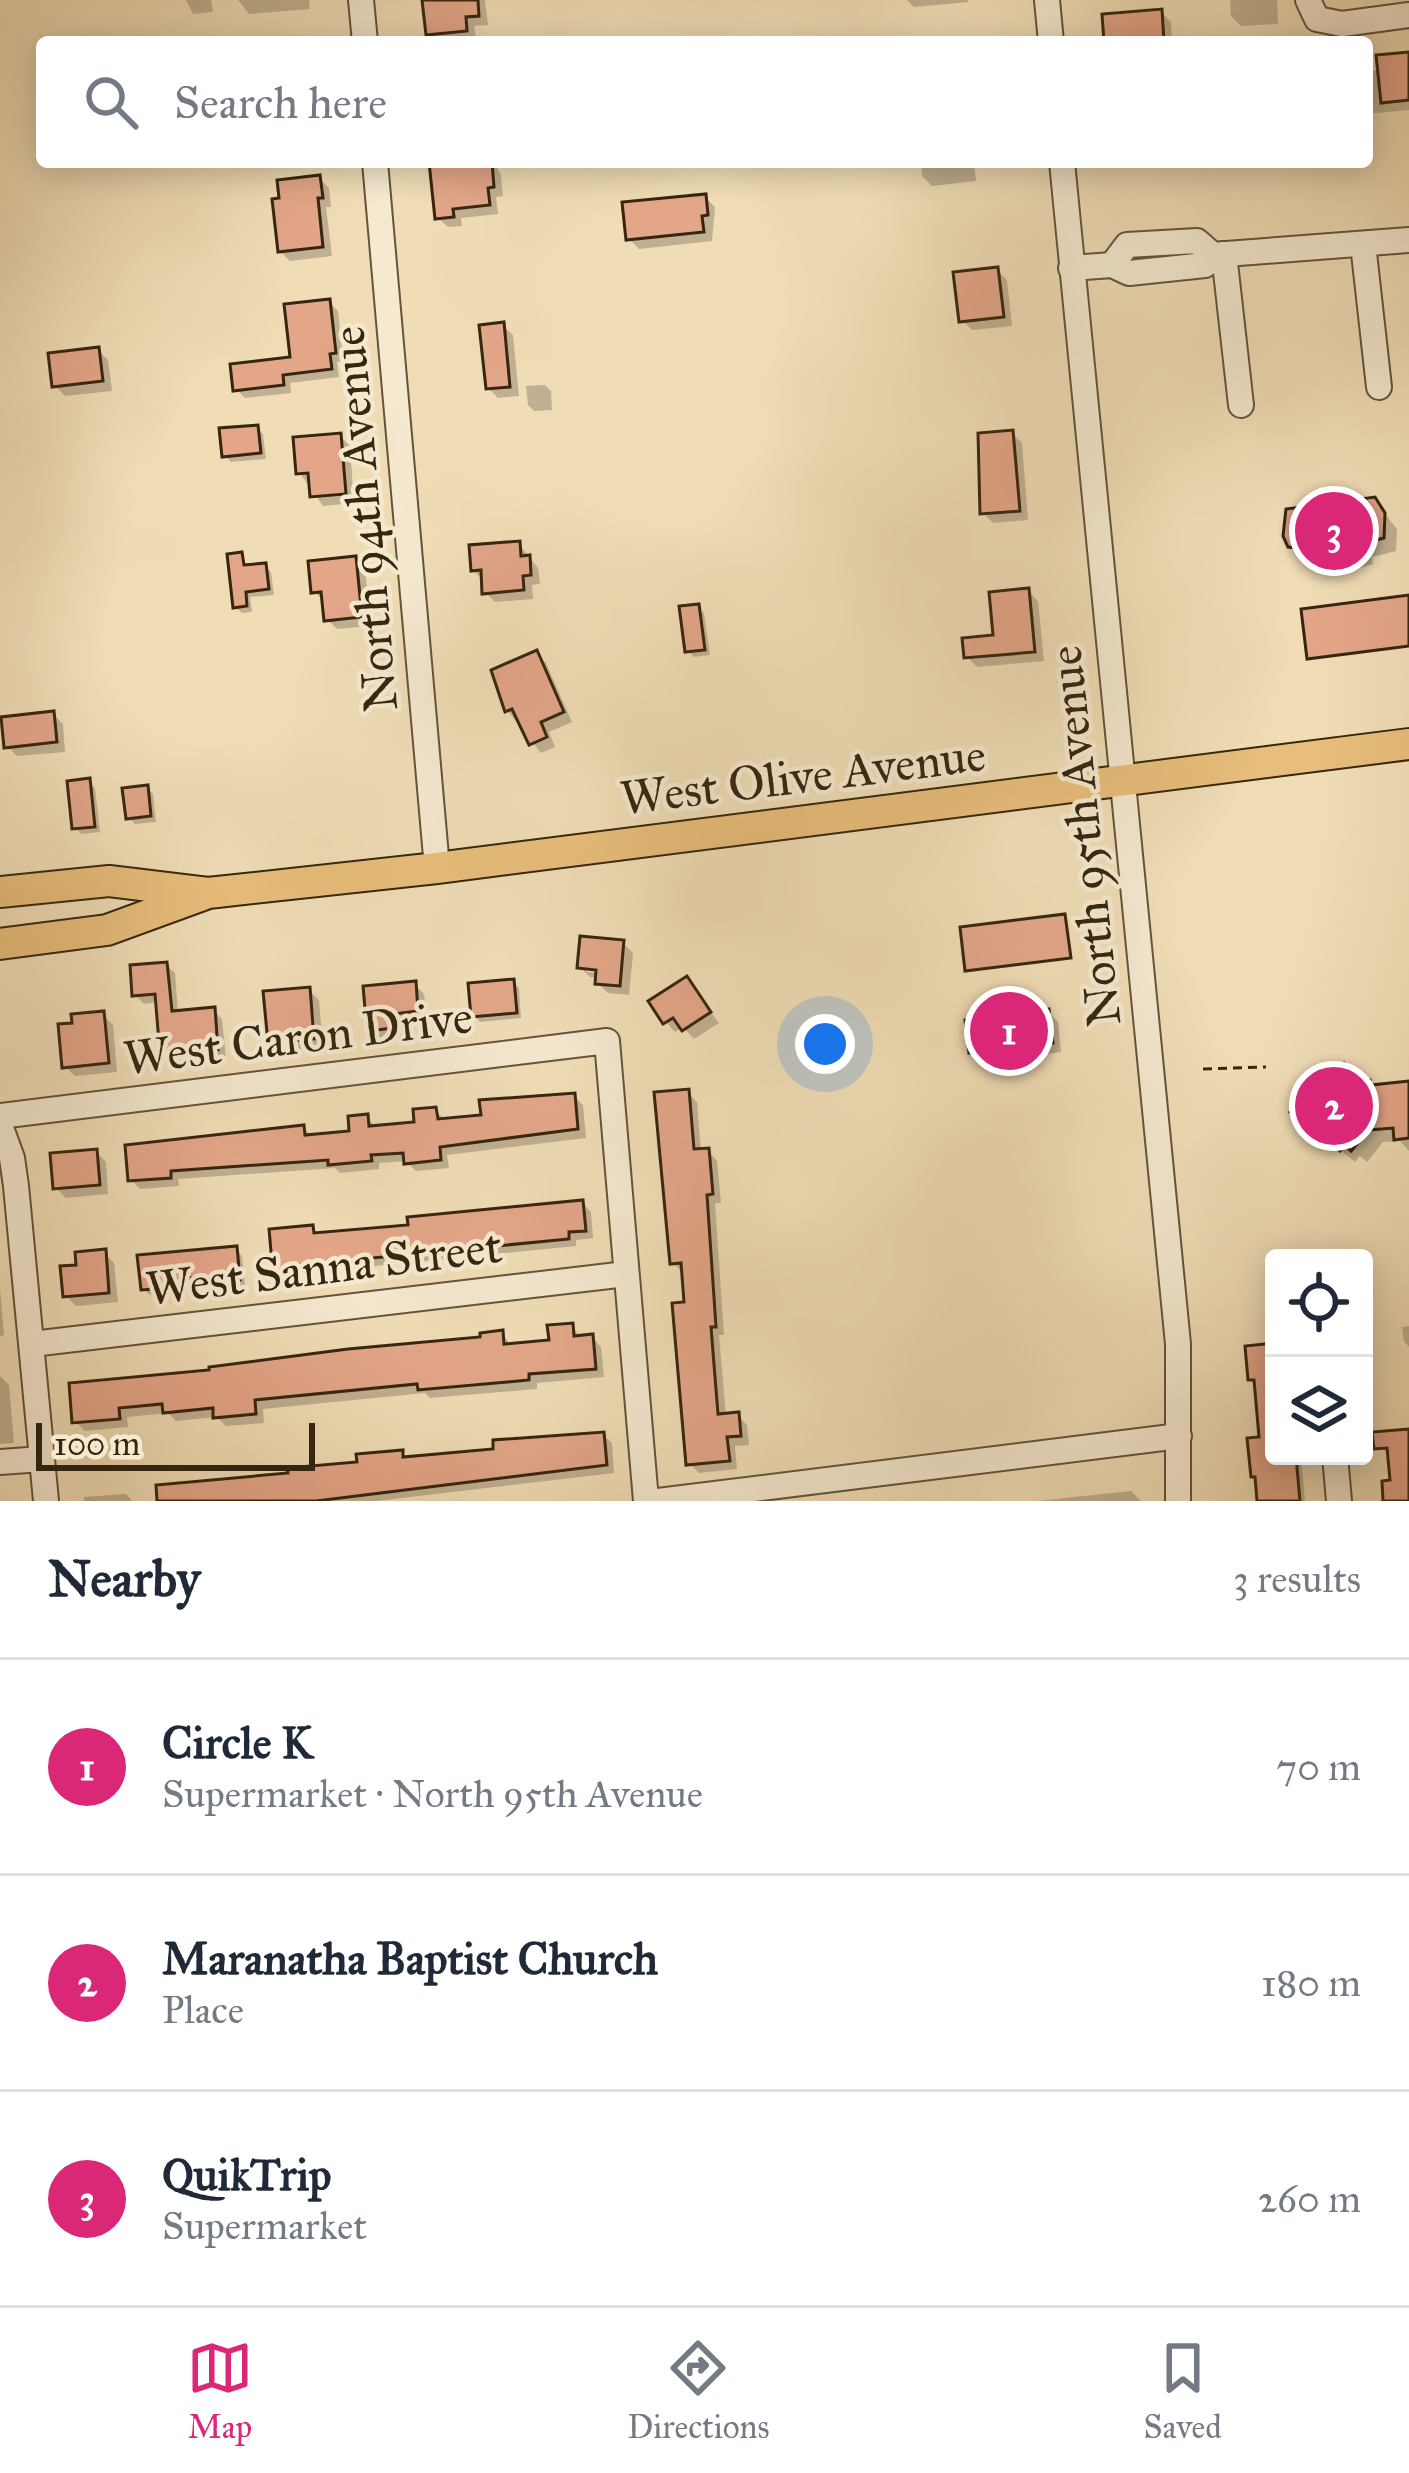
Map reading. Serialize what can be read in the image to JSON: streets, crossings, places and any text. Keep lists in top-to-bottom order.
{
  "streets": {
    "main road": ["West Olive Avenue"],
    "street": [
      "North 94th Avenue",
      "North 95th Avenue",
      "West Caron Drive",
      "West Sanna Street"
    ]
  },
  "crossings": [
    ["North 94th Avenue", "West Olive Avenue"],
    ["West Olive Avenue", "North 95th Avenue"],
    ["West Caron Drive", "West Sanna Street"]
  ],
  "scale_bar": "100 m",
  "page": {
    "search": "Search here",
    "pins": ["3", "1", "2"],
    "scale": "100 m",
    "heading": ["Nearby", "3 results"],
    "list": [
      {
        "mark": "1",
        "name": "Circle K",
        "note": "Supermarket · North 95th Avenue",
        "value": "70 m"
      },
      {
        "mark": "2",
        "name": "Maranatha Baptist Church",
        "note": "Place",
        "value": "180 m"
      },
      {
        "mark": "3",
        "name": "QuikTrip",
        "note": "Supermarket",
        "value": "260 m"
      }
    ],
    "nav": ["Map", "Directions", "Saved"]
  }
}
